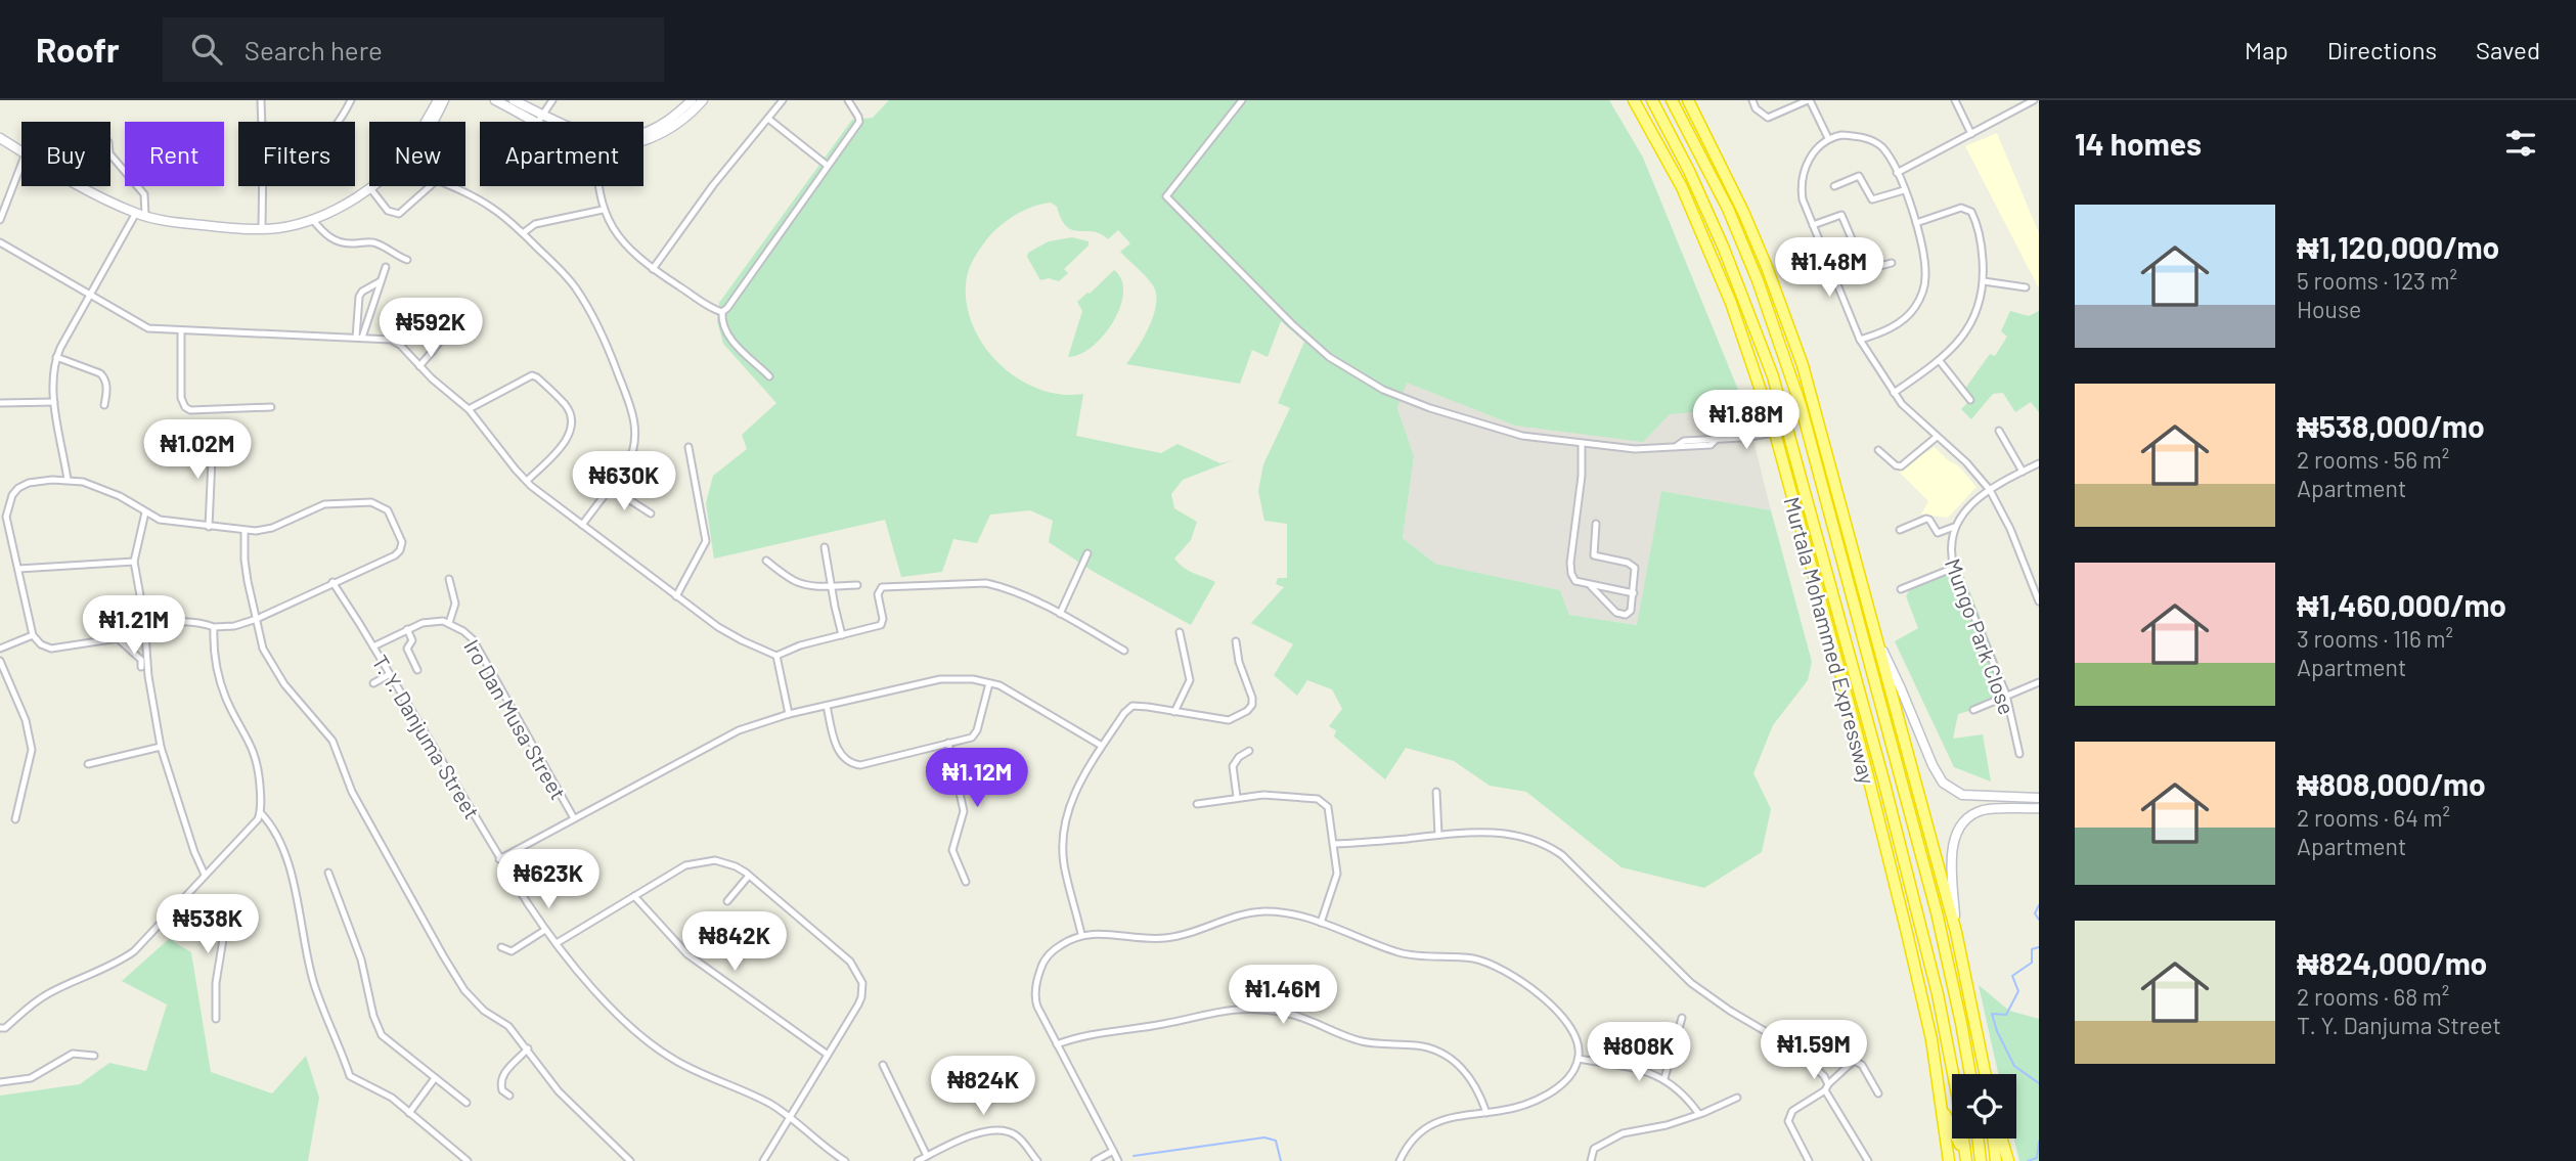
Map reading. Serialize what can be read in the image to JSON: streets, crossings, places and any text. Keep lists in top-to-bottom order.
{
  "streets": {
    "highway": ["Murtala Mohammed Expressway"],
    "street": ["Mungo Park Close", "Iro Dan Musa Street", "T. Y. Danjuma Street"]
  },
  "crossings": [
    ["Iro Dan Musa Street", "T. Y. Danjuma Street"]
  ],
  "page": {
    "header": "Roofr",
    "search": "Search here",
    "nav": ["Map", "Directions", "Saved"],
    "heading": "14 homes",
    "chip": [
      "Buy",
      "Rent",
      "Filters",
      "New",
      "Apartment"
    ],
    "list": [
      {
        "name": "₦1,120,000/mo",
        "note": "5 rooms · 123 m² · House"
      },
      {
        "name": "₦538,000/mo",
        "note": "2 rooms · 56 m² · Apartment"
      },
      {
        "name": "₦1,460,000/mo",
        "note": "3 rooms · 116 m² · Apartment"
      },
      {
        "name": "₦808,000/mo",
        "note": "2 rooms · 64 m² · Apartment"
      },
      {
        "name": "₦824,000/mo",
        "note": "2 rooms · 68 m² · T. Y. Danjuma Street"
      }
    ],
    "price": [
      "₦1.48M",
      "₦592K",
      "₦1.88M",
      "₦1.02M",
      "₦630K",
      "₦1.21M",
      "₦1.12M",
      "₦623K",
      "₦538K",
      "₦842K",
      "₦1.46M",
      "₦1.59M",
      "₦808K",
      "₦824K"
    ]
  }
}
